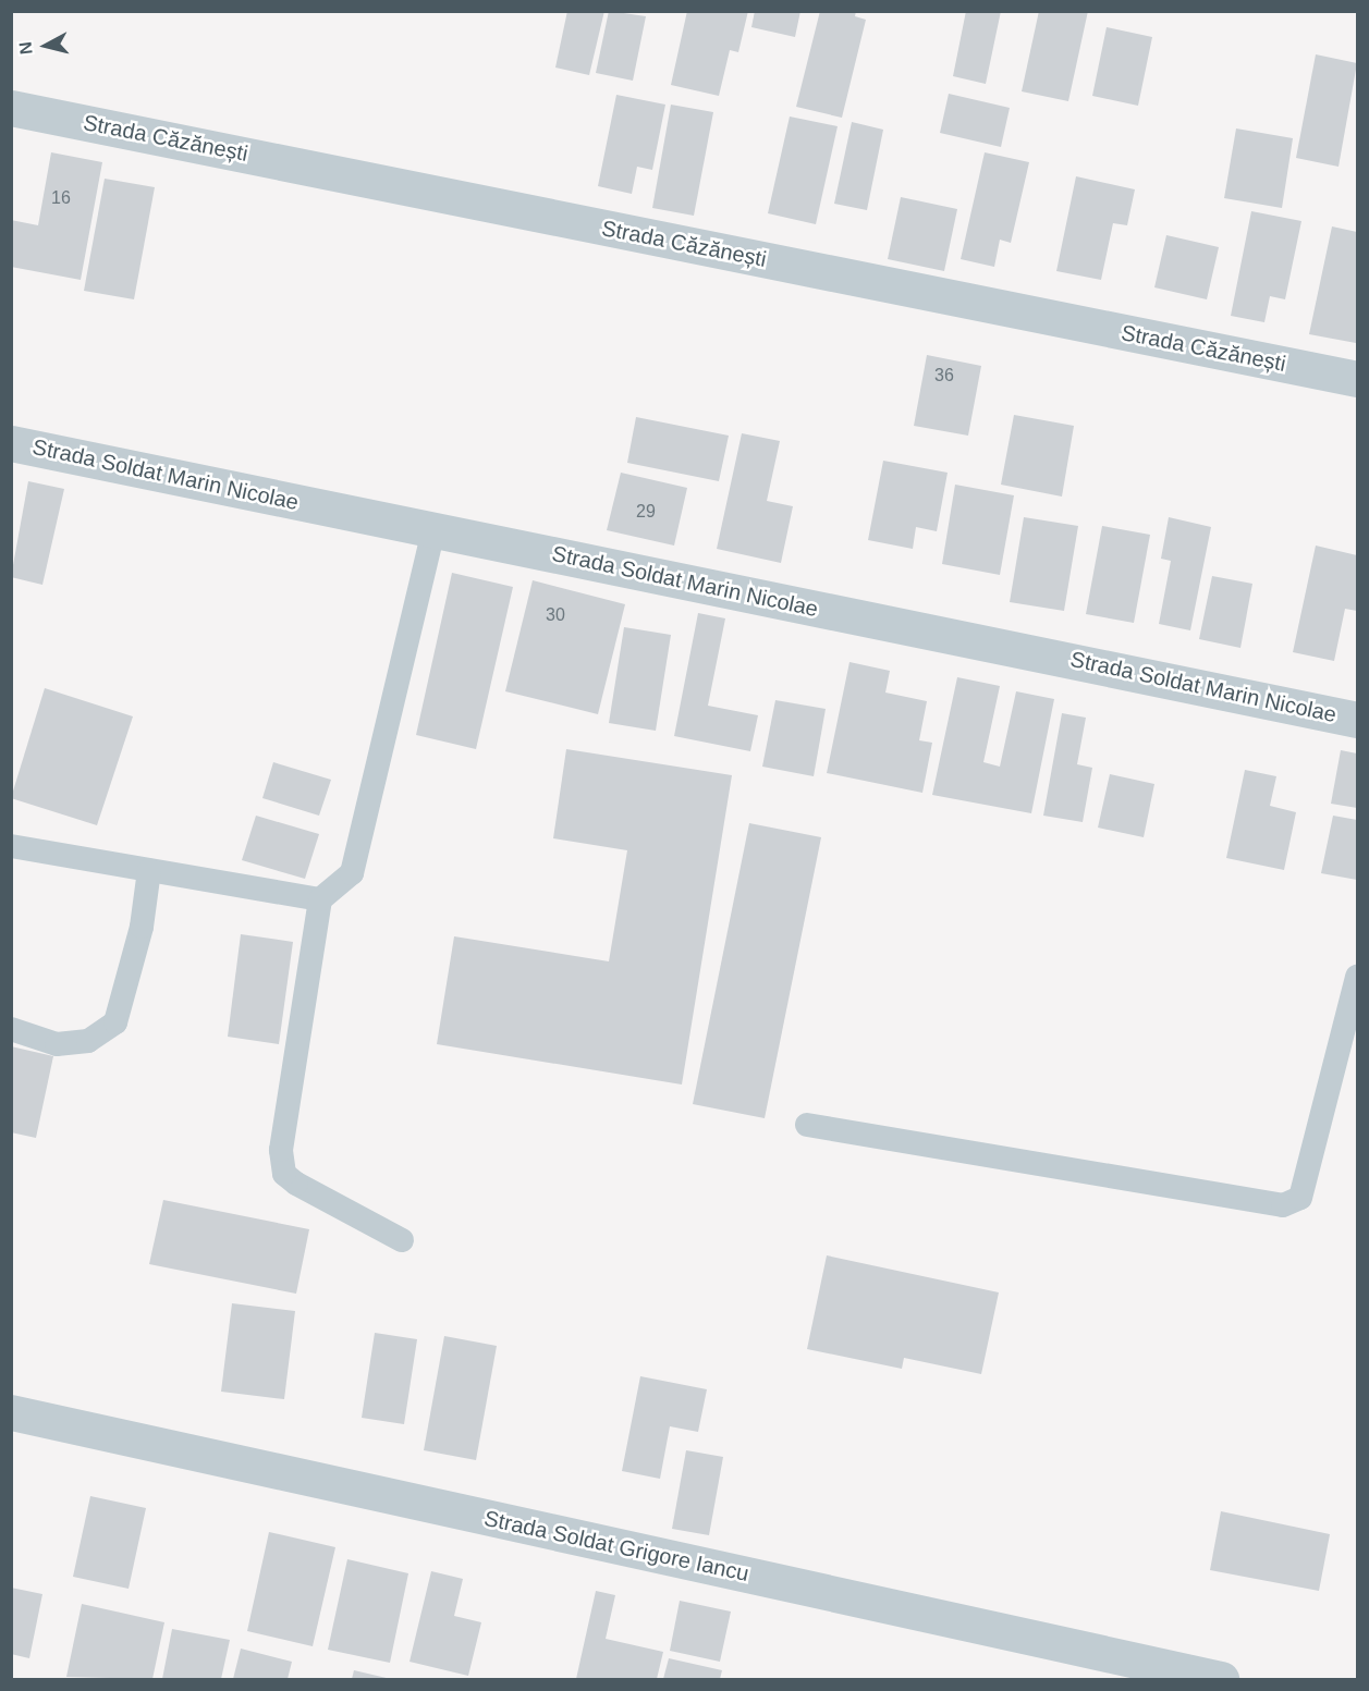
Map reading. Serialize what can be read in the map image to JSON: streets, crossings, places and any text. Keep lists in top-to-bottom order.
{
  "streets": {
    "street": ["Strada Căzănești", "Strada Soldat Marin Nicolae", "Strada Soldat Grigore Iancu"]
  },
  "house_numbers": [
    "16",
    "36",
    "29",
    "30"
  ],
  "north": "left"
}
